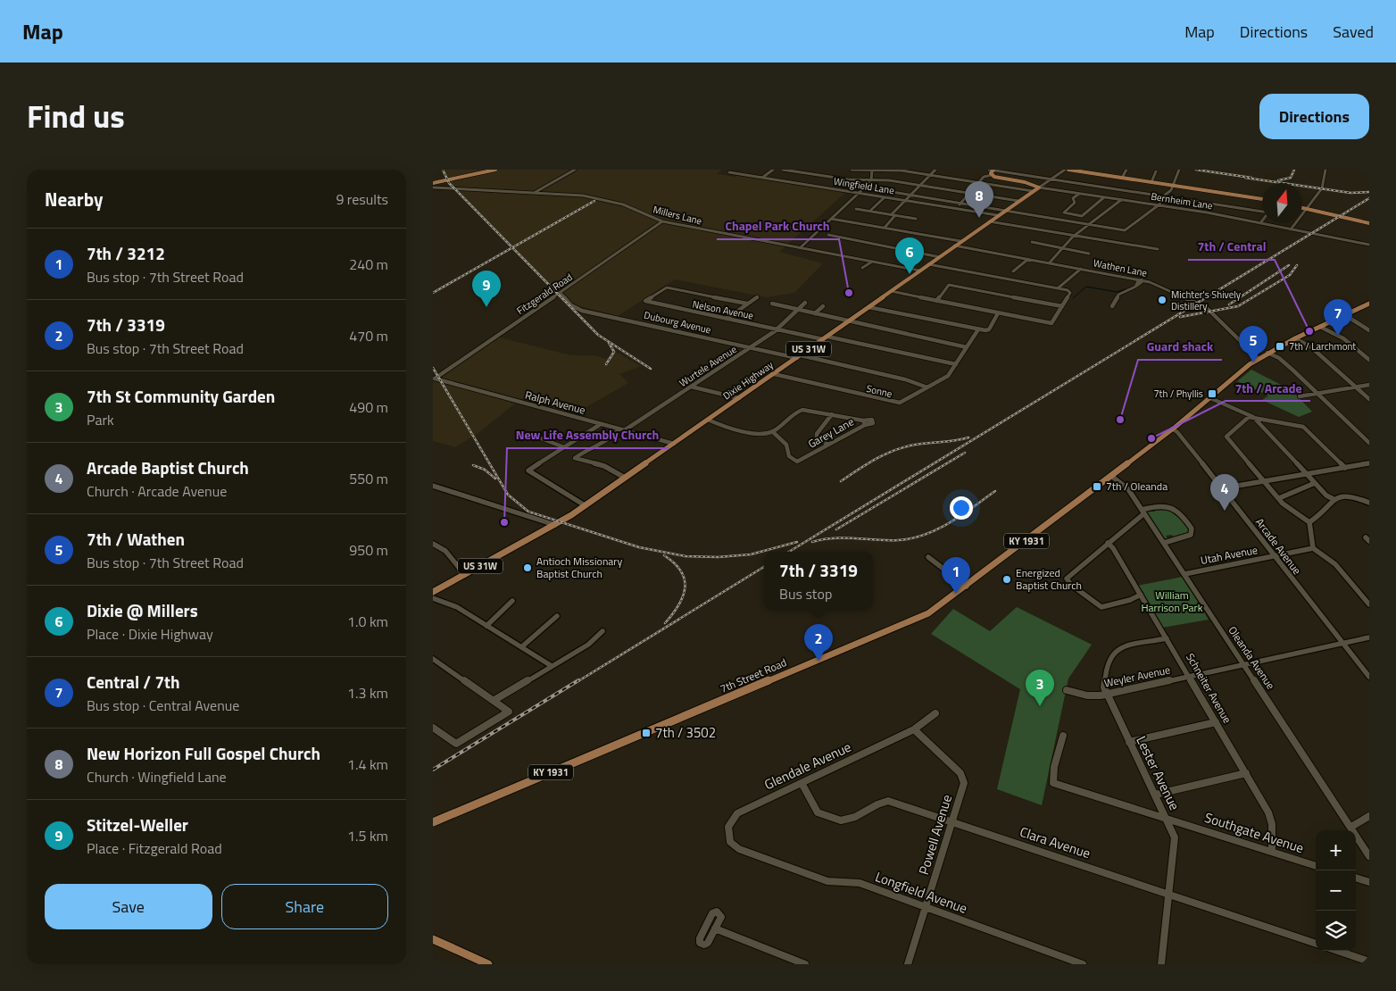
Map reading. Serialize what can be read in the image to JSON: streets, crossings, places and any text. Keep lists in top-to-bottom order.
{
  "streets": {
    "main road": [
      "Bernheim Lane",
      "US 31W",
      "Dixie Highway",
      "KY 1931",
      "7th Street Road"
    ],
    "street": [
      "Wingfield Lane",
      "Millers Lane",
      "Wathen Lane",
      "Fitzgerald Road",
      "Nelson Avenue",
      "Dubourg Avenue",
      "Wurtele Avenue",
      "Sonne",
      "Ralph Avenue",
      "Garey Lane",
      "Arcade Avenue",
      "Utah Avenue",
      "Oleanda Avenue",
      "Weyler Avenue",
      "Schneiter Avenue",
      "Glendale Avenue",
      "Lester Avenue",
      "Southgate Avenue",
      "Powell Avenue",
      "Clara Avenue",
      "Longfield Avenue"
    ]
  },
  "crossings": [
    ["Wingfield Lane", "Dixie Highway"],
    ["Bernheim Lane", "Dixie Highway"],
    ["Millers Lane", "Fitzgerald Road"],
    ["Millers Lane", "Dixie Highway"],
    ["Wathen Lane", "Dixie Highway"],
    ["Wathen Lane", "7th Street Road"],
    ["Fitzgerald Road", "Dubourg Avenue"],
    ["Fitzgerald Road", "Ralph Avenue"],
    ["Nelson Avenue", "Wurtele Avenue"],
    ["Nelson Avenue", "Dixie Highway"],
    ["Nelson Avenue", "Sonne"],
    ["Dubourg Avenue", "Wurtele Avenue"],
    ["Dubourg Avenue", "Dixie Highway"],
    ["Dubourg Avenue", "Sonne"],
    ["Wurtele Avenue", "Dixie Highway"],
    ["Wurtele Avenue", "Ralph Avenue"],
    ["Dixie Highway", "Sonne"],
    ["Dixie Highway", "Ralph Avenue"],
    ["Arcade Avenue", "Utah Avenue"],
    ["Arcade Avenue", "7th Street Road"],
    ["Arcade Avenue", "Weyler Avenue"],
    ["Utah Avenue", "Oleanda Avenue"],
    ["Oleanda Avenue", "7th Street Road"],
    ["Oleanda Avenue", "Weyler Avenue"],
    ["Weyler Avenue", "Schneiter Avenue"],
    ["Weyler Avenue", "Lester Avenue"],
    ["Schneiter Avenue", "Lester Avenue"],
    ["Schneiter Avenue", "Southgate Avenue"],
    ["Glendale Avenue", "Powell Avenue"],
    ["Glendale Avenue", "Clara Avenue"],
    ["Glendale Avenue", "Longfield Avenue"],
    ["Lester Avenue", "Southgate Avenue"],
    ["Lester Avenue", "Clara Avenue"],
    ["Powell Avenue", "Clara Avenue"],
    ["Powell Avenue", "Longfield Avenue"]
  ],
  "parks": ["William Harrison Park"],
  "places": {
    "other": [
      "Chapel Park Church",
      "Michter's Shively Distillery",
      "7th / Central",
      "Guard shack",
      "7th / Arcade",
      "New Life Assembly Church",
      "Antioch Missionary Baptist Church",
      "Energized Baptist Church"
    ],
    "transit": [
      "7th / Larchmont",
      "7th / Phyllis",
      "7th / Oleanda",
      "7th / 3502"
    ]
  },
  "north": "top",
  "page": {
    "header": "Map",
    "nav": ["Map", "Directions", "Saved"],
    "title": "Find us",
    "buttons": [
      "Directions",
      ["Save", "Share"]
    ],
    "heading": ["Nearby", "9 results"],
    "pins": [
      "8",
      "6",
      "9",
      "7",
      "5",
      "4",
      "1",
      "2",
      "3"
    ],
    "list": [
      {
        "mark": "1",
        "name": "7th / 3212",
        "note": "Bus stop · 7th Street Road",
        "value": "240 m"
      },
      {
        "mark": "2",
        "name": "7th / 3319",
        "note": "Bus stop · 7th Street Road",
        "value": "470 m"
      },
      {
        "mark": "3",
        "name": "7th St Community Garden",
        "note": "Park",
        "value": "490 m"
      },
      {
        "mark": "4",
        "name": "Arcade Baptist Church",
        "note": "Church · Arcade Avenue",
        "value": "550 m"
      },
      {
        "mark": "5",
        "name": "7th / Wathen",
        "note": "Bus stop · 7th Street Road",
        "value": "950 m"
      },
      {
        "mark": "6",
        "name": "Dixie @ Millers",
        "note": "Place · Dixie Highway",
        "value": "1.0 km"
      },
      {
        "mark": "7",
        "name": "Central / 7th",
        "note": "Bus stop · Central Avenue",
        "value": "1.3 km"
      },
      {
        "mark": "8",
        "name": "New Horizon Full Gospel Church",
        "note": "Church · Wingfield Lane",
        "value": "1.4 km"
      },
      {
        "mark": "9",
        "name": "Stitzel-Weller",
        "note": "Place · Fitzgerald Road",
        "value": "1.5 km"
      }
    ],
    "popup": ["7th / 3319", "Bus stop"],
    "map_buttons": ["+", "−"]
  }
}
